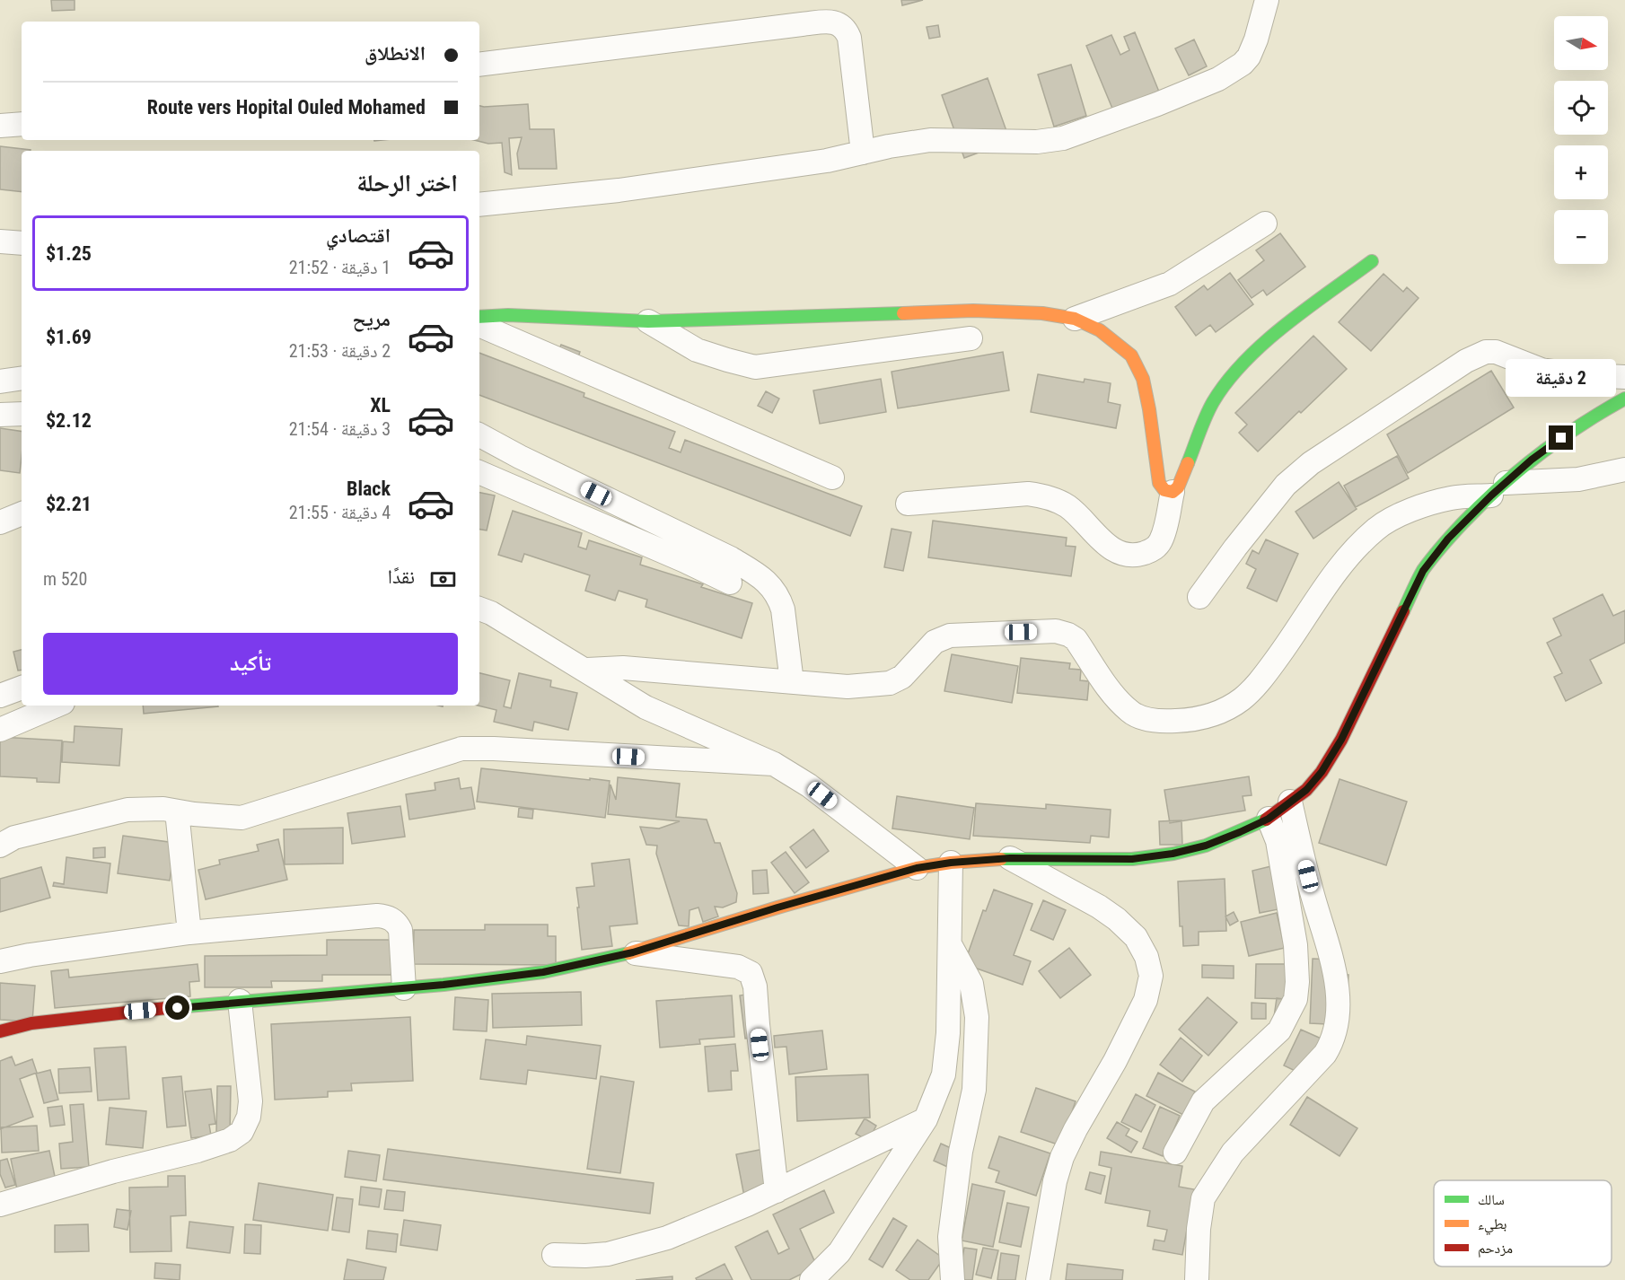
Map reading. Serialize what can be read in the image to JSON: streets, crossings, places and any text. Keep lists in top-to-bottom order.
{
  "legend": ["سالك", "بطيء", "مزدحم"],
  "north": "right",
  "page": {
    "map_buttons": ["+", "−"],
    "banner": ["الانطلاق", "Route vers Hopital Ouled Mohamed"],
    "heading": "اختر الرحلة",
    "list": [
      {
        "name": "اقتصادي",
        "note": "1 دقيقة · 21:52",
        "value": "$1.25"
      },
      {
        "name": "مريح",
        "note": "2 دقيقة · 21:53",
        "value": "$1.69"
      },
      {
        "name": "XL",
        "note": "3 دقيقة · 21:54",
        "value": "$2.12"
      },
      {
        "name": "Black",
        "note": "4 دقيقة · 21:55",
        "value": "$2.21"
      }
    ],
    "bubble": "2 دقيقة",
    "pay": ["نقدًا", "520 m"],
    "buttons": "تأكيد"
  }
}
